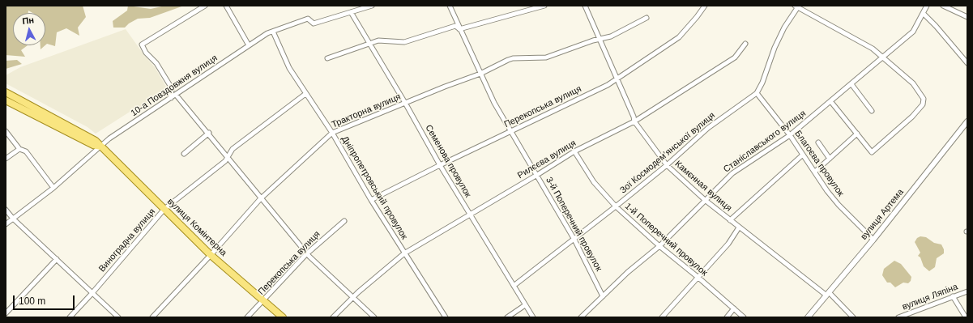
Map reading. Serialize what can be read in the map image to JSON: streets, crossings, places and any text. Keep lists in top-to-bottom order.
{
  "streets": {
    "main road": ["вулиця Комінтерна"],
    "street": [
      "10-а Повздовжня вулиця",
      "Перекопська вулиця",
      "Тракторна вулиця",
      "Станіславського вулиця",
      "Зої Космодем’янської вулиця",
      "Рилєєва вулиця",
      "Семенова провулок",
      "Благоєва провулок",
      "Камєнная вулиця",
      "Дніпропетровський провулок",
      "вулиця Артема",
      "3-й Поперечний провулок",
      "1-й Поперечний провулок",
      "Виноградна вулиця",
      "вулиця Ляпіна"
    ]
  },
  "crossings": [
    ["10-а Повздовжня вулиця", "Семенова провулок"],
    ["10-а Повздовжня вулиця", "Дніпропетровський провулок"],
    ["10-а Повздовжня вулиця", "вулиця Комінтерна"],
    ["Перекопська вулиця", "Семенова провулок"],
    ["Перекопська вулиця", "Камєнная вулиця"],
    ["Перекопська вулиця", "Дніпропетровський провулок"],
    ["Перекопська вулиця", "3-й Поперечний провулок"],
    ["Перекопська вулиця", "вулиця Комінтерна"],
    ["Тракторна вулиця", "Семенова провулок"],
    ["Тракторна вулиця", "Камєнная вулиця"],
    ["Тракторна вулиця", "Дніпропетровський провулок"],
    ["Тракторна вулиця", "3-й Поперечний провулок"],
    ["Тракторна вулиця", "вулиця Комінтерна"],
    ["Станіславського вулиця", "Благоєва провулок"],
    ["Станіславського вулиця", "Камєнная вулиця"],
    ["Станіславського вулиця", "3-й Поперечний провулок"],
    ["Станіславського вулиця", "1-й Поперечний провулок"],
    ["Зої Космодем’янської вулиця", "Семенова провулок"],
    ["Зої Космодем’янської вулиця", "Благоєва провулок"],
    ["Зої Космодем’янської вулиця", "Камєнная вулиця"],
    ["Зої Космодем’янської вулиця", "3-й Поперечний провулок"],
    ["Зої Космодем’янської вулиця", "1-й Поперечний провулок"],
    ["Рилєєва вулиця", "Семенова провулок"],
    ["Рилєєва вулиця", "Камєнная вулиця"],
    ["Рилєєва вулиця", "Дніпропетровський провулок"],
    ["Рилєєва вулиця", "3-й Поперечний провулок"],
    ["Рилєєва вулиця", "1-й Поперечний провулок"],
    ["Благоєва провулок", "вулиця Артема"],
    ["Камєнная вулиця", "вулиця Артема"],
    ["Дніпропетровський провулок", "Виноградна вулиця"],
    ["вулиця Комінтерна", "Виноградна вулиця"]
  ],
  "scale_bar": "100 m",
  "north": "top"
}
